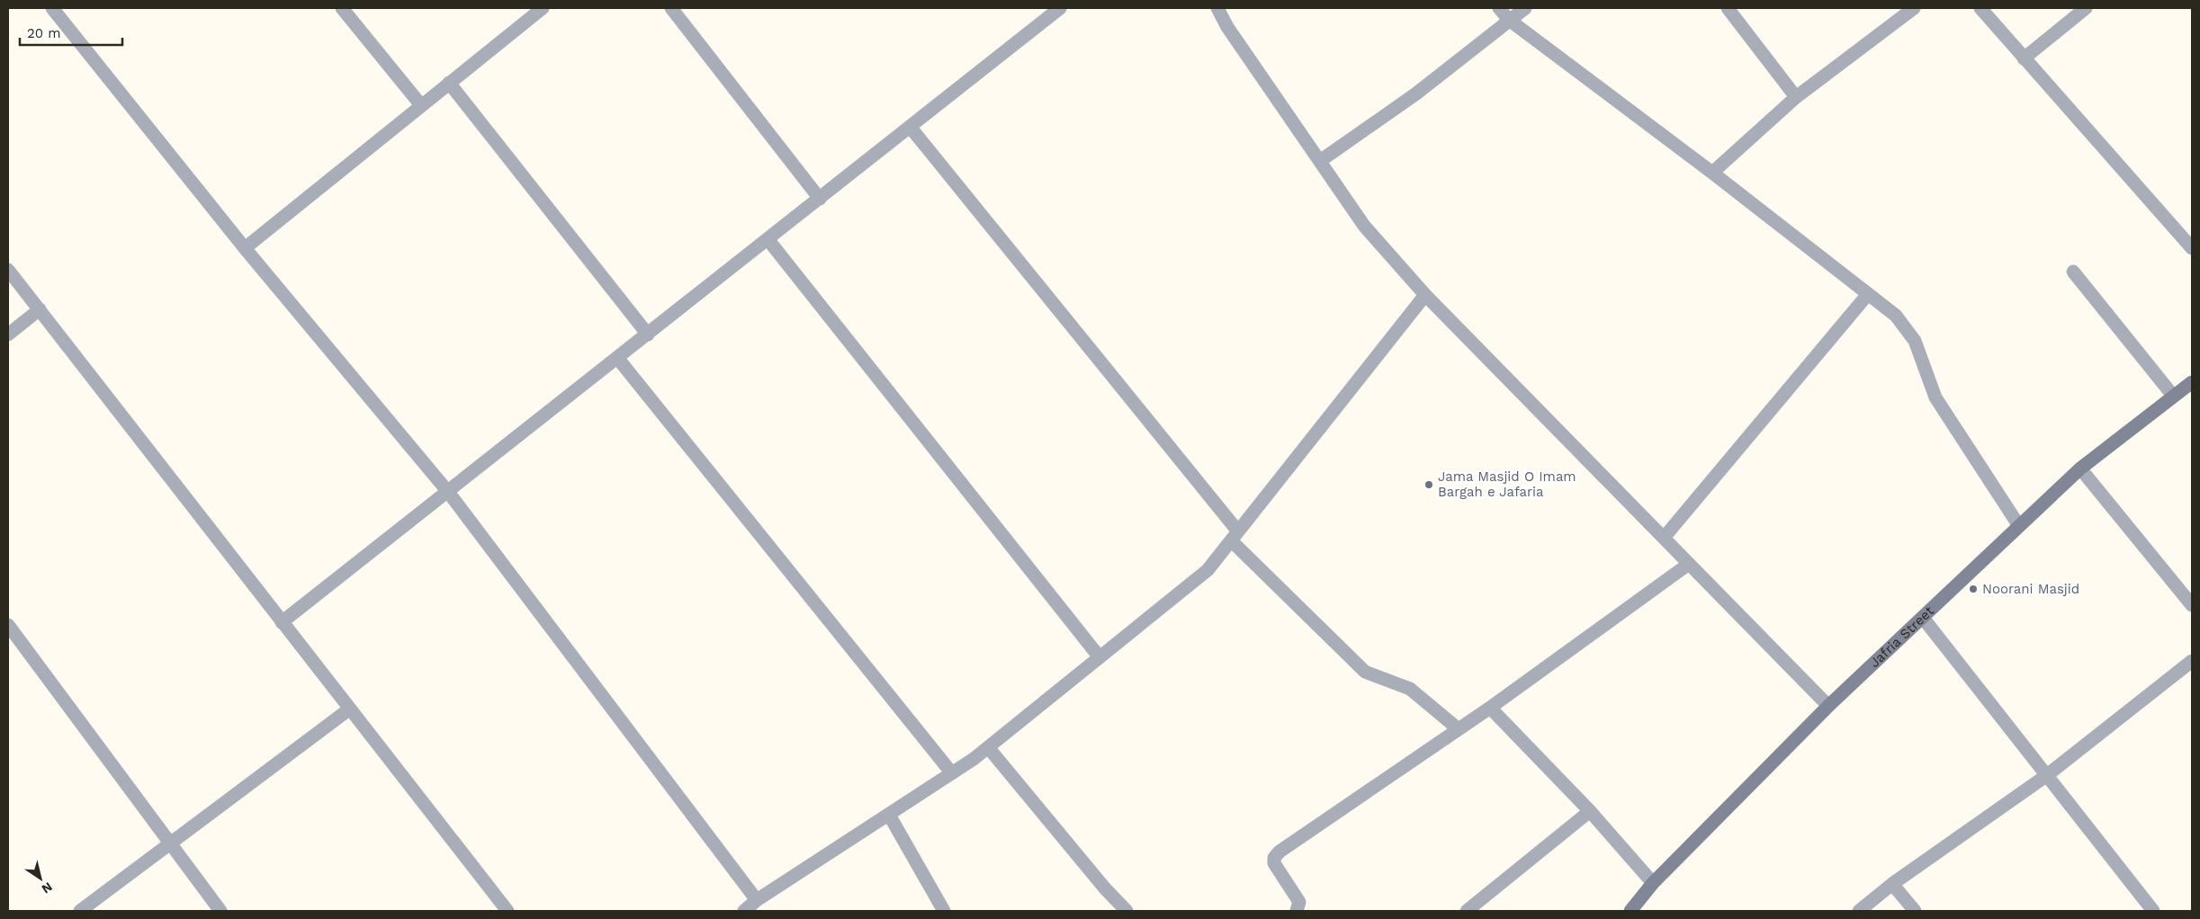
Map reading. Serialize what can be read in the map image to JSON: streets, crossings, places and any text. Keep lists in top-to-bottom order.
{
  "streets": {
    "street": ["Jafria Street"]
  },
  "places": ["Jama Masjid O Imam Bargah e Jafaria", "Noorani Masjid"],
  "scale_bar": "20 m",
  "north": "bottom right"
}
